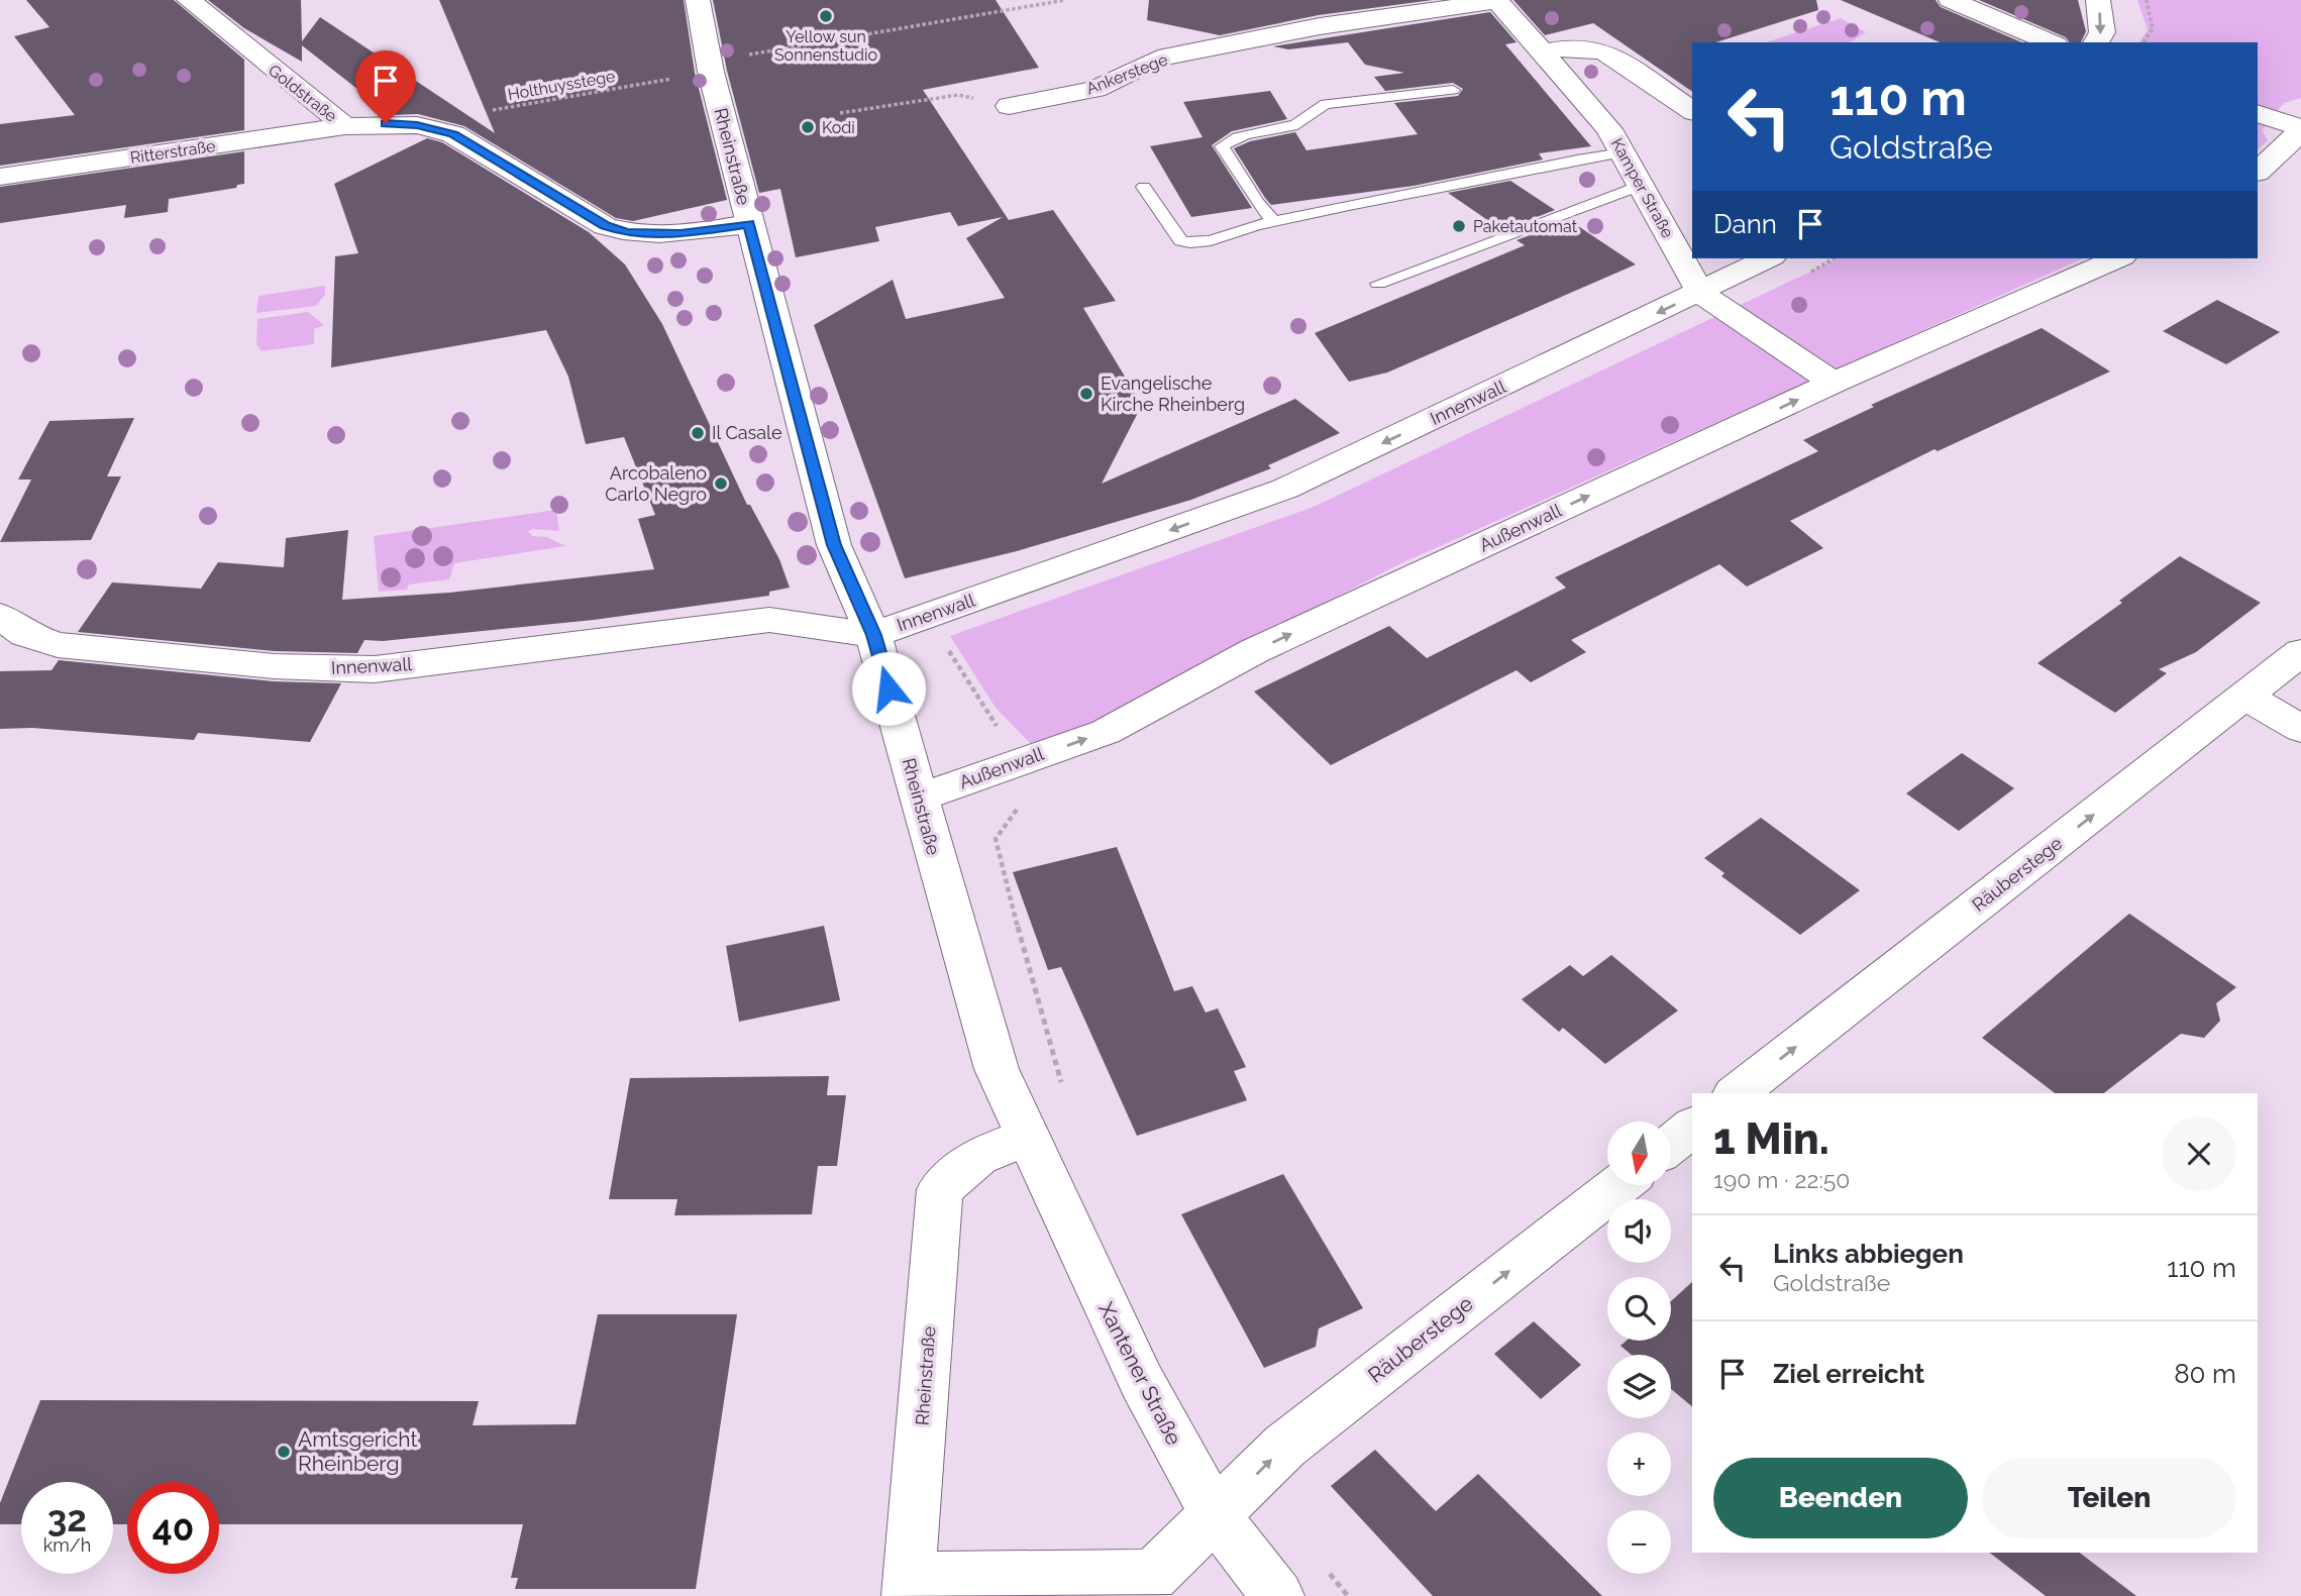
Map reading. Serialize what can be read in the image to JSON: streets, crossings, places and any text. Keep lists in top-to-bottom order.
{
  "streets": {
    "street": [
      "Ankerstege",
      "Goldstraße",
      "Ritterstraße",
      "Rheinstraße",
      "Kamper Straße",
      "Innenwall",
      "Außenwall",
      "Räuberstege",
      "Xantener Straße"
    ],
    "path": ["Holthuysstege"]
  },
  "crossings": [
    ["Ankerstege", "Kamper Straße"],
    ["Holthuysstege", "Goldstraße"],
    ["Holthuysstege", "Rheinstraße"],
    ["Goldstraße", "Ritterstraße"],
    ["Goldstraße", "Rheinstraße"],
    ["Rheinstraße", "Innenwall"],
    ["Rheinstraße", "Außenwall"],
    ["Rheinstraße", "Räuberstege"],
    ["Rheinstraße", "Xantener Straße"],
    ["Kamper Straße", "Innenwall"],
    ["Kamper Straße", "Außenwall"],
    ["Räuberstege", "Xantener Straße"]
  ],
  "one_way": ["Innenwall", "Außenwall", "Räuberstege"],
  "places": [
    "Yellow sun Sonnenstudio",
    "Kodi",
    "Paketautomat",
    "Evangelische Kirche Rheinberg",
    "Il Casale",
    "Arcobaleno Carlo Negro",
    "Amtsgericht Rheinberg"
  ],
  "north": "bottom",
  "page": {
    "turn": ["110 m", "Goldstraße"],
    "then": "Dann",
    "heading": ["1 Min.", "190 m · 22:50"],
    "map_buttons": ["+", "−"],
    "list": [
      {
        "name": "Links abbiegen",
        "note": "Goldstraße",
        "value": "110 m"
      },
      {
        "name": "Ziel erreicht",
        "value": "80 m"
      }
    ],
    "buttons": ["Beenden", "Teilen"],
    "speed": "32 km/h",
    "limit": "40"
  }
}
